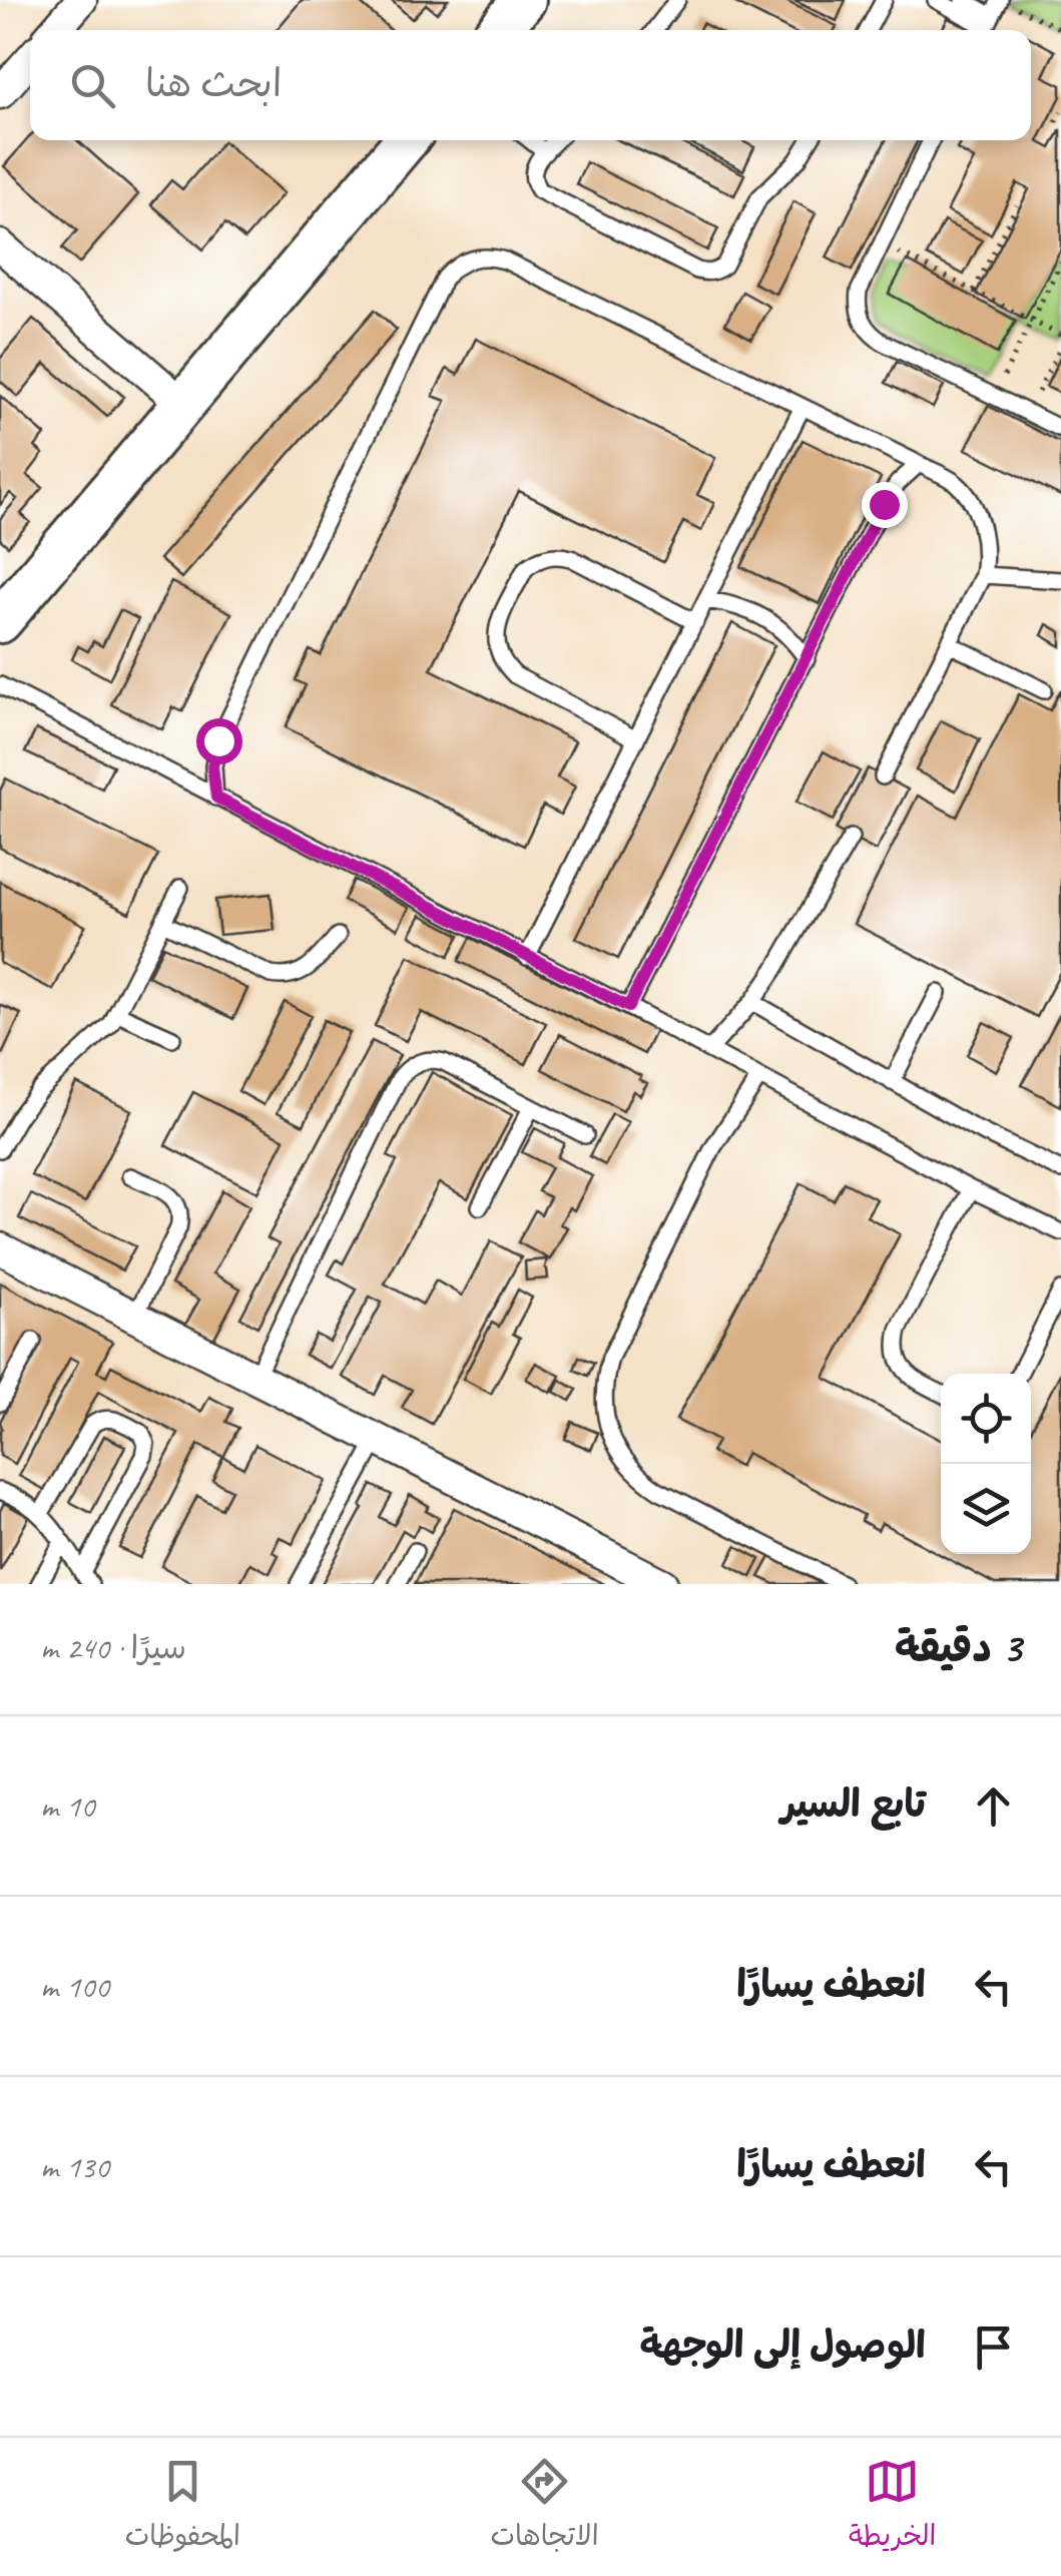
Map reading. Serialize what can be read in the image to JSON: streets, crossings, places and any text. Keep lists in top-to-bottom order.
{
  "page": {
    "search": "ابحث هنا",
    "heading": ["3 دقيقة", "سيرًا · 240 m"],
    "list": [
      ["تابع السير", "10 m"],
      ["انعطف يسارًا", "100 m"],
      ["انعطف يسارًا", "130 m"],
      "الوصول إلى الوجهة"
    ],
    "nav": ["الخريطة", "الاتجاهات", "المحفوظات"]
  }
}
